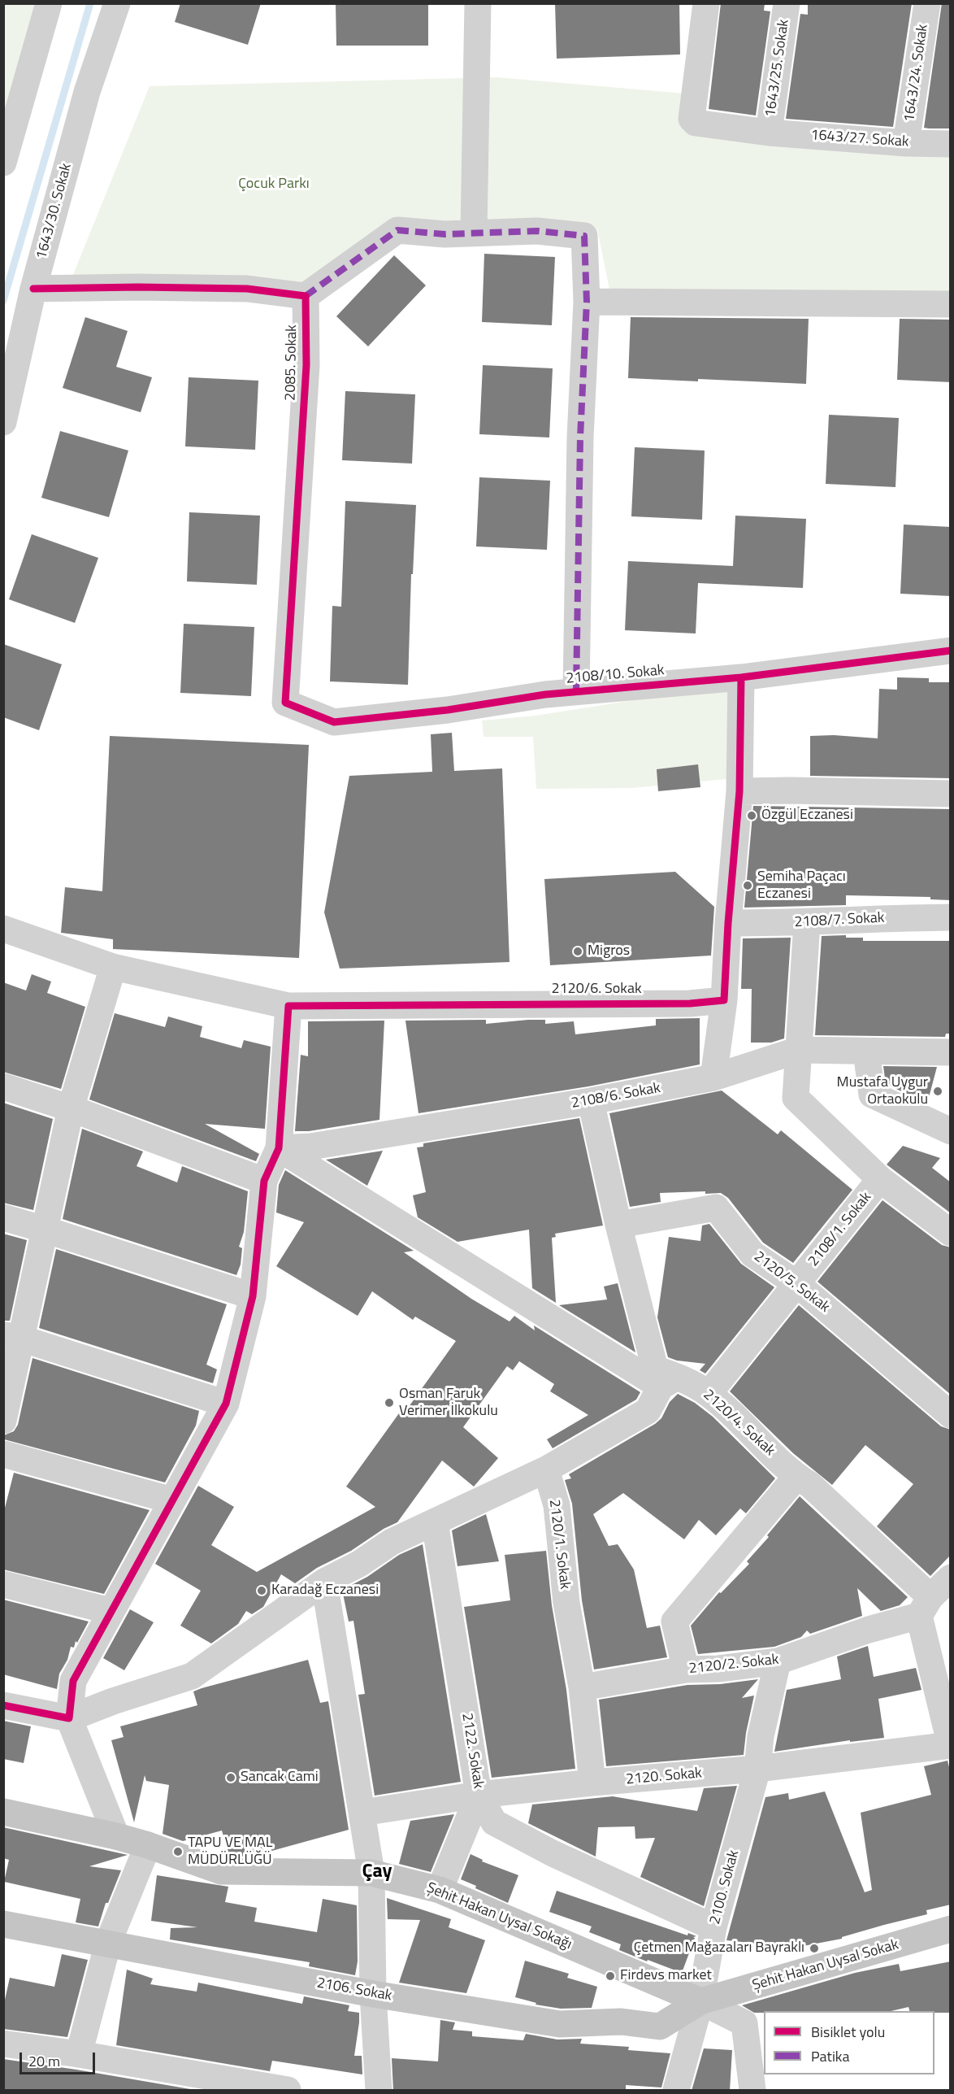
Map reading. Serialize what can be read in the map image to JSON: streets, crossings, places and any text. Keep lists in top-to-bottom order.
{
  "streets": {
    "main road": ["Şehit Hakan Uysal Sokağı", "Şehit Hakan Uysal Sokak", "2106. Sokak"],
    "street": [
      "1643/25. Sokak",
      "1643/24. Sokak",
      "1643/27. Sokak",
      "1643/30. Sokak",
      "2085. Sokak",
      "2108/10. Sokak",
      "2108/7. Sokak",
      "2120/6. Sokak",
      "2108/6. Sokak",
      "2108/1. Sokak",
      "2120/5. Sokak",
      "2120/4. Sokak",
      "2120/1. Sokak",
      "2120/2. Sokak",
      "2122. Sokak",
      "2120. Sokak",
      "2100. Sokak"
    ]
  },
  "crossings": [
    ["1643/25. Sokak", "1643/27. Sokak"],
    ["1643/24. Sokak", "1643/27. Sokak"],
    ["2085. Sokak", "2108/10. Sokak"],
    ["2108/6. Sokak", "2120/4. Sokak"],
    ["2108/1. Sokak", "2120/5. Sokak"],
    ["2108/1. Sokak", "2120/4. Sokak"],
    ["2120/5. Sokak", "2120/4. Sokak"],
    ["2120/4. Sokak", "2120/2. Sokak"],
    ["2120/1. Sokak", "2120/2. Sokak"],
    ["2120/1. Sokak", "2120. Sokak"],
    ["2120/2. Sokak", "2100. Sokak"],
    ["2122. Sokak", "2120. Sokak"],
    ["2122. Sokak", "2100. Sokak"],
    ["2120. Sokak", "2100. Sokak"],
    ["2100. Sokak", "Şehit Hakan Uysal Sokağı"],
    ["2100. Sokak", "Şehit Hakan Uysal Sokak"],
    ["2100. Sokak", "2106. Sokak"],
    ["Şehit Hakan Uysal Sokağı", "Şehit Hakan Uysal Sokak"],
    ["Şehit Hakan Uysal Sokağı", "2106. Sokak"],
    ["Şehit Hakan Uysal Sokak", "2106. Sokak"]
  ],
  "districts": ["Çay"],
  "parks": ["Çocuk Parkı"],
  "places": [
    "Özgül Eczanesi",
    "Semiha Paçacı Eczanesi",
    "Migros",
    "Mustafa Uygur Ortaokulu",
    "Osman Faruk Verimer İlkokulu",
    "Karadağ Eczanesi",
    "Sancak Cami",
    "TAPU VE MAL MÜDÜRLÜĞÜ",
    "Çetmen Mağazaları Bayraklı",
    "Firdevs market"
  ],
  "legend": ["Bisiklet yolu", "Patika"],
  "scale_bar": "20 m"
}
